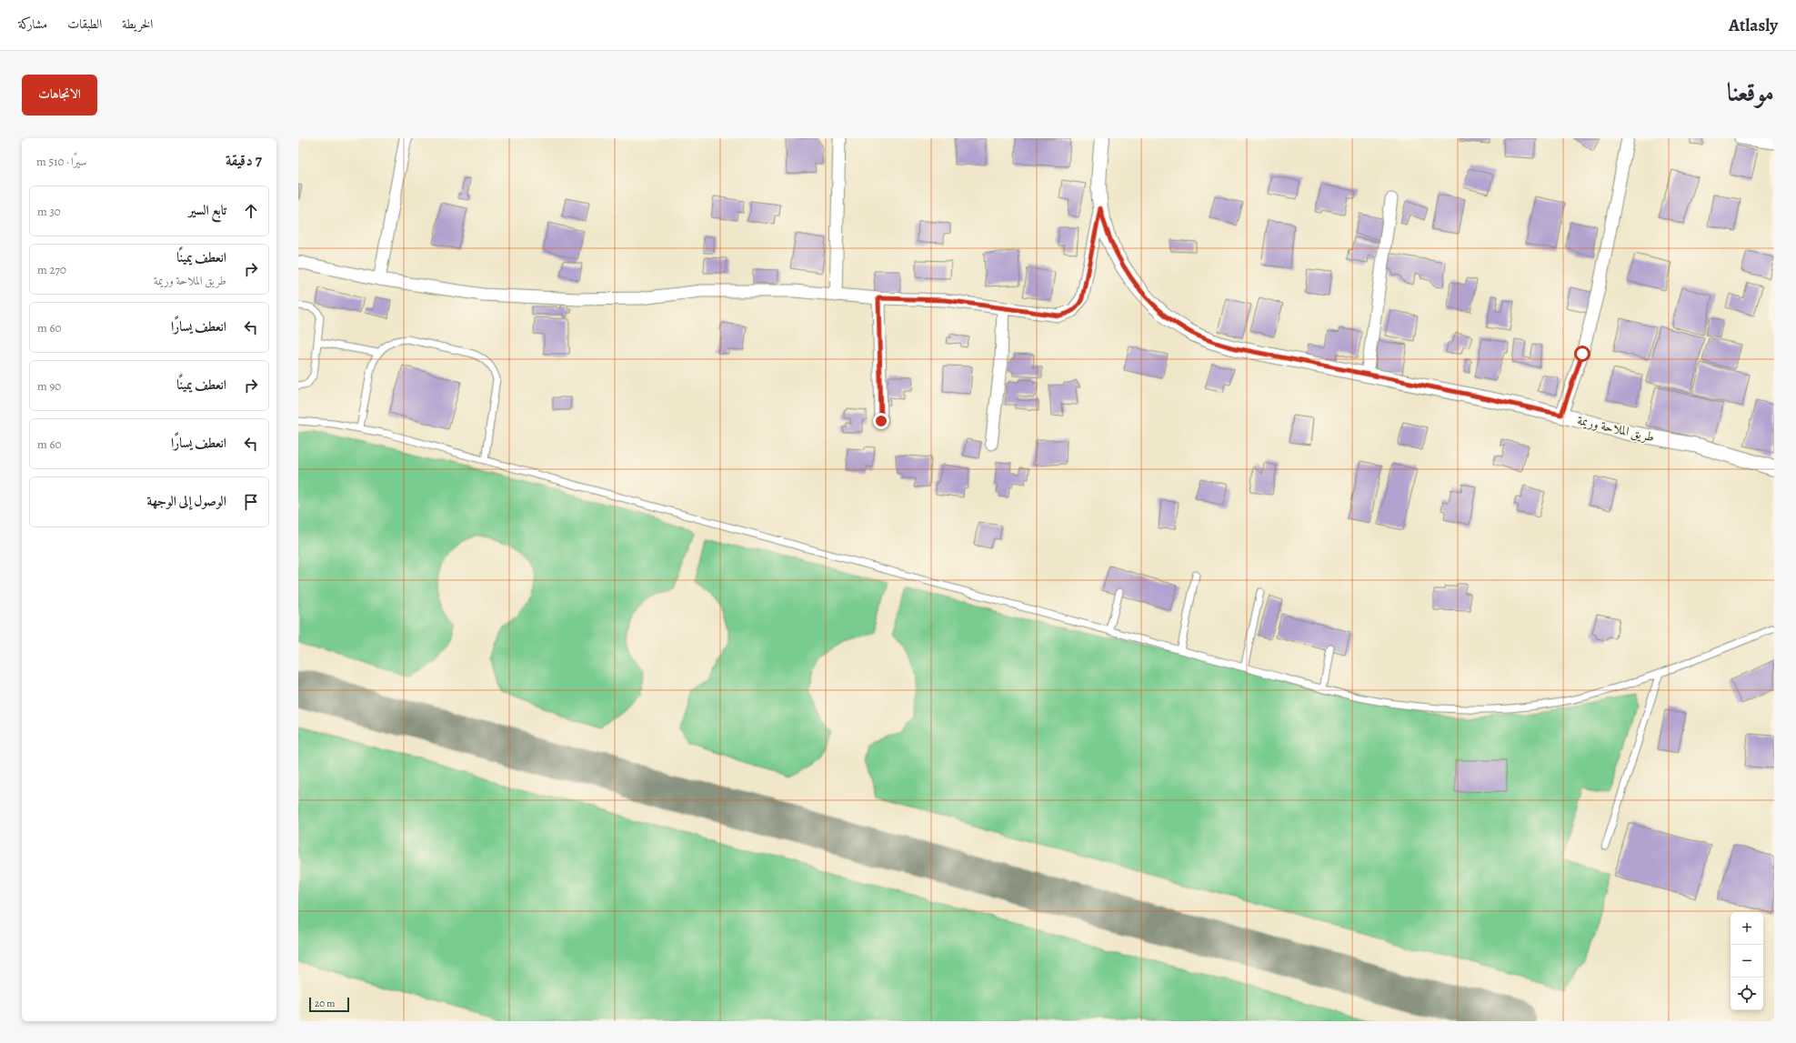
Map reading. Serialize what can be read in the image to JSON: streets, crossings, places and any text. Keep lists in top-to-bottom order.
{
  "streets": {
    "street": ["طريق الملاحة وريمة"]
  },
  "scale_bar": "20 m",
  "page": {
    "header": "Atlasly",
    "nav": ["الخريطة", "الطبقات", "مشاركة"],
    "title": "موقعنا",
    "buttons": "الاتجاهات",
    "heading": ["7 دقيقة", "سيرًا · 510 m"],
    "list": [
      ["تابع السير", "30 m"],
      ["انعطف يمينًا", "طريق الملاحة وريمة", "270 m"],
      ["انعطف يسارًا", "60 m"],
      ["انعطف يمينًا", "90 m"],
      ["انعطف يسارًا", "60 m"],
      "الوصول إلى الوجهة"
    ],
    "map_buttons": ["+", "−"],
    "scale": "20 m"
  }
}
